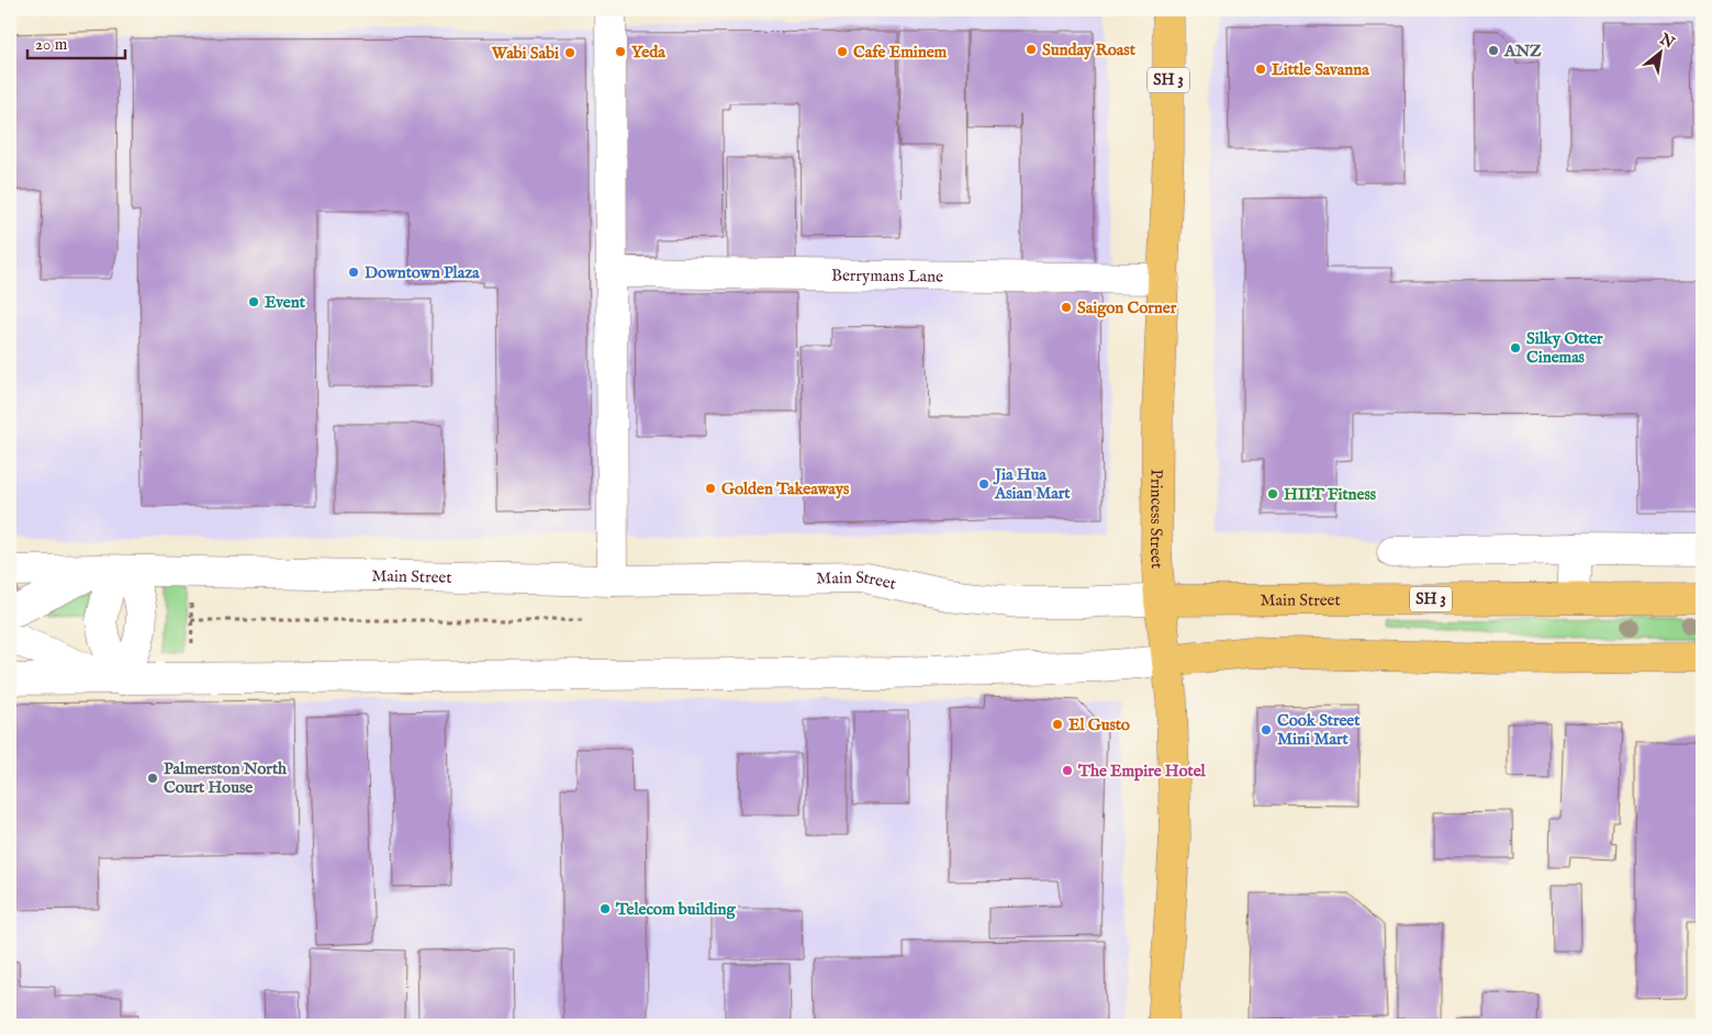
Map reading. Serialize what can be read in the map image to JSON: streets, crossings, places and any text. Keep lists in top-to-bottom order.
{
  "streets": {
    "main road": ["SH 3", "Princess Street", "Main Street"],
    "street": ["Berrymans Lane"]
  },
  "crossings": [
    ["Berrymans Lane", "Princess Street"],
    ["Princess Street", "Main Street"]
  ],
  "places": [
    "Sunday Roast",
    "ANZ",
    "Yeda",
    "Cafe Eminem",
    "Wabi Sabi",
    "Little Savanna",
    "Downtown Plaza",
    "Event",
    "Saigon Corner",
    "Silky Otter Cinemas",
    "Jia Hua Asian Mart",
    "Golden Takeaways",
    "HIIT Fitness",
    "El Gusto",
    "Cook Street Mini Mart",
    "The Empire Hotel",
    "Palmerston North Court House",
    "Telecom building"
  ],
  "scale_bar": "20 m",
  "north": "top right"
}
